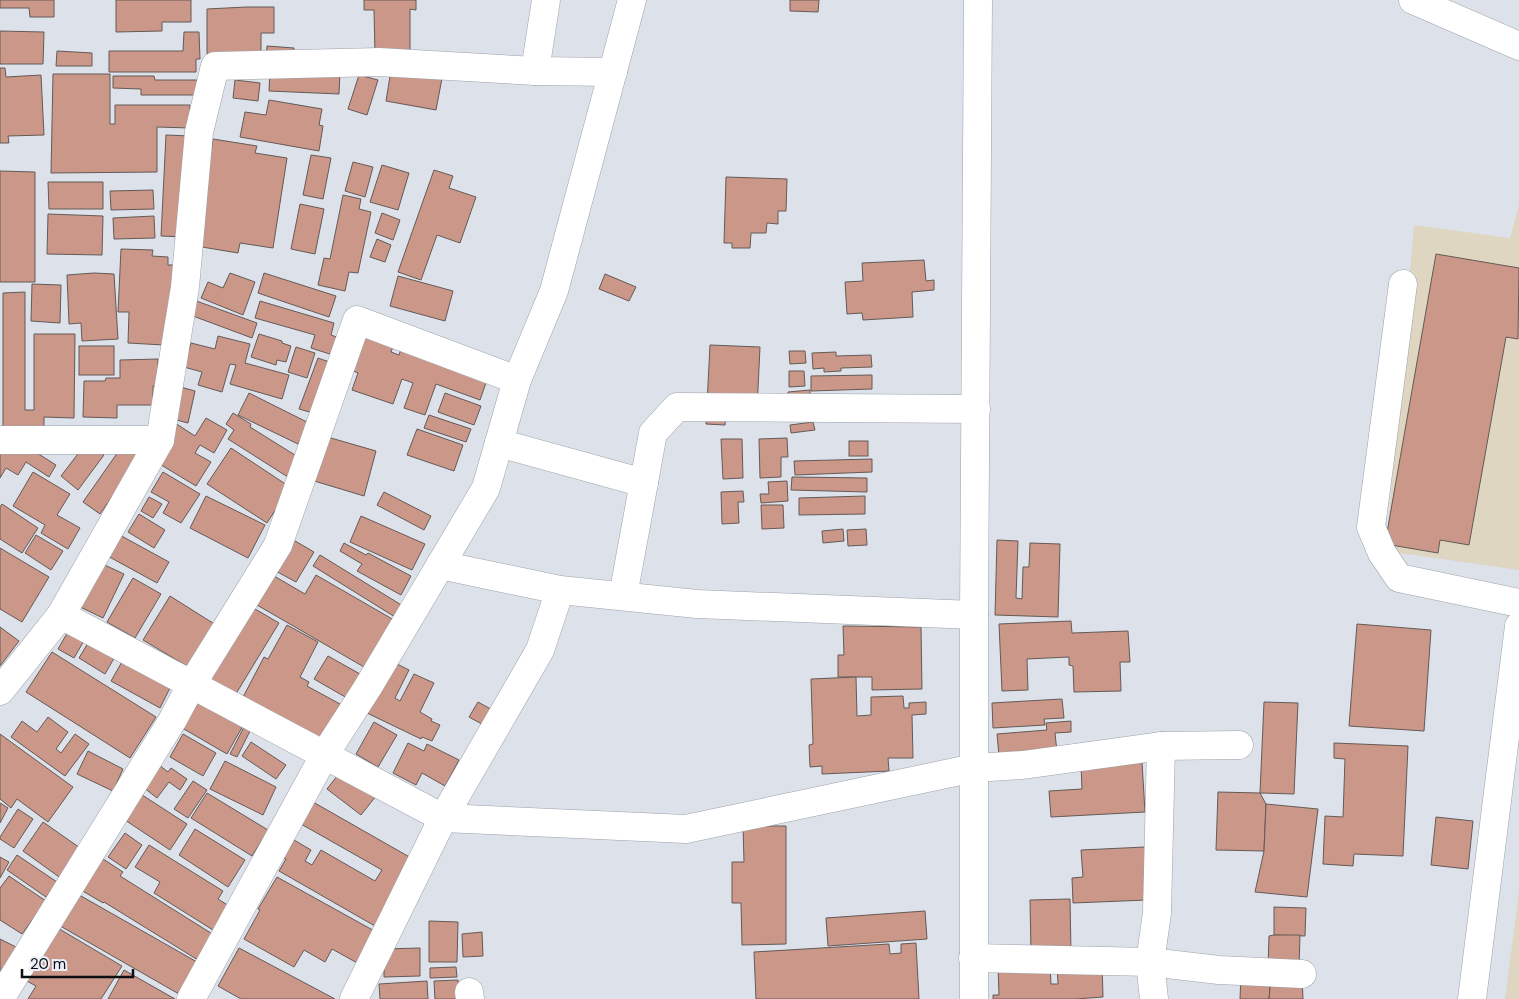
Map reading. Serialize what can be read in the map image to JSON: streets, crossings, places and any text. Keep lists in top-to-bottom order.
{
  "scale_bar": "20 m"
}
